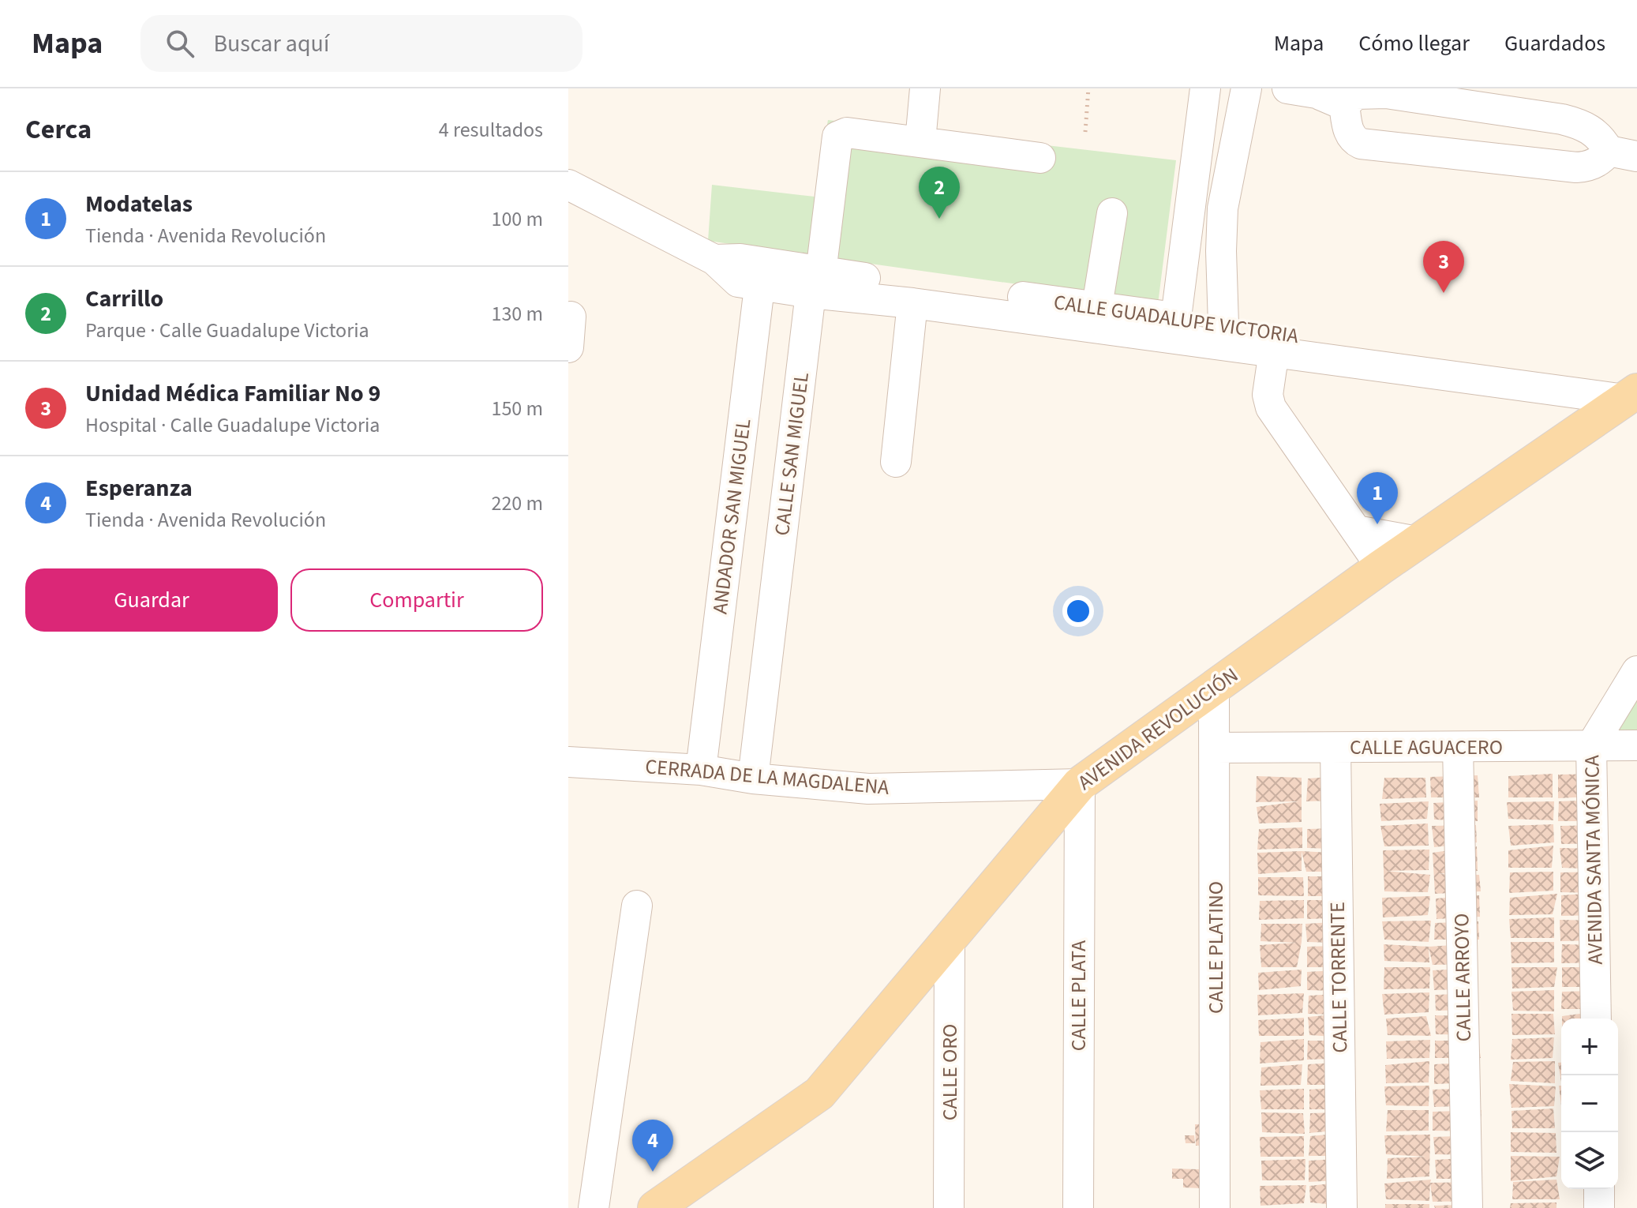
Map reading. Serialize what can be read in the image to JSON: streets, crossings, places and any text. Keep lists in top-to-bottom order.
{
  "streets": {
    "main road": ["AVENIDA REVOLUCIÓN"],
    "street": [
      "CALLE GUADALUPE VICTORIA",
      "CALLE SAN MIGUEL",
      "ANDADOR SAN MIGUEL",
      "CALLE AGUACERO",
      "CERRADA DE LA MAGDALENA",
      "AVENIDA SANTA MÓNICA",
      "CALLE PLATINO",
      "CALLE TORRENTE",
      "CALLE ARROYO",
      "CALLE PLATA",
      "CALLE ORO"
    ]
  },
  "crossings": [
    ["CALLE GUADALUPE VICTORIA", "CALLE SAN MIGUEL"],
    ["CALLE GUADALUPE VICTORIA", "ANDADOR SAN MIGUEL"],
    ["CALLE GUADALUPE VICTORIA", "AVENIDA REVOLUCIÓN"],
    ["CALLE SAN MIGUEL", "CERRADA DE LA MAGDALENA"],
    ["ANDADOR SAN MIGUEL", "CERRADA DE LA MAGDALENA"],
    ["AVENIDA REVOLUCIÓN", "CERRADA DE LA MAGDALENA"],
    ["AVENIDA REVOLUCIÓN", "CALLE PLATINO"],
    ["AVENIDA REVOLUCIÓN", "CALLE PLATA"],
    ["AVENIDA REVOLUCIÓN", "CALLE ORO"],
    ["CALLE AGUACERO", "AVENIDA SANTA MÓNICA"],
    ["CALLE AGUACERO", "CALLE PLATINO"],
    ["CALLE AGUACERO", "CALLE TORRENTE"],
    ["CALLE AGUACERO", "CALLE ARROYO"],
    ["CERRADA DE LA MAGDALENA", "CALLE PLATA"]
  ],
  "page": {
    "header": "Mapa",
    "search": "Buscar aquí",
    "nav": ["Mapa", "Cómo llegar", "Guardados"],
    "heading": ["Cerca", "4 resultados"],
    "pins": [
      "2",
      "3",
      "1",
      "4"
    ],
    "list": [
      {
        "mark": "1",
        "name": "Modatelas",
        "note": "Tienda · Avenida Revolución",
        "value": "100 m"
      },
      {
        "mark": "2",
        "name": "Carrillo",
        "note": "Parque · Calle Guadalupe Victoria",
        "value": "130 m"
      },
      {
        "mark": "3",
        "name": "Unidad Médica Familiar No 9",
        "note": "Hospital · Calle Guadalupe Victoria",
        "value": "150 m"
      },
      {
        "mark": "4",
        "name": "Esperanza",
        "note": "Tienda · Avenida Revolución",
        "value": "220 m"
      }
    ],
    "buttons": ["Guardar", "Compartir"],
    "map_buttons": ["+", "−"]
  }
}
